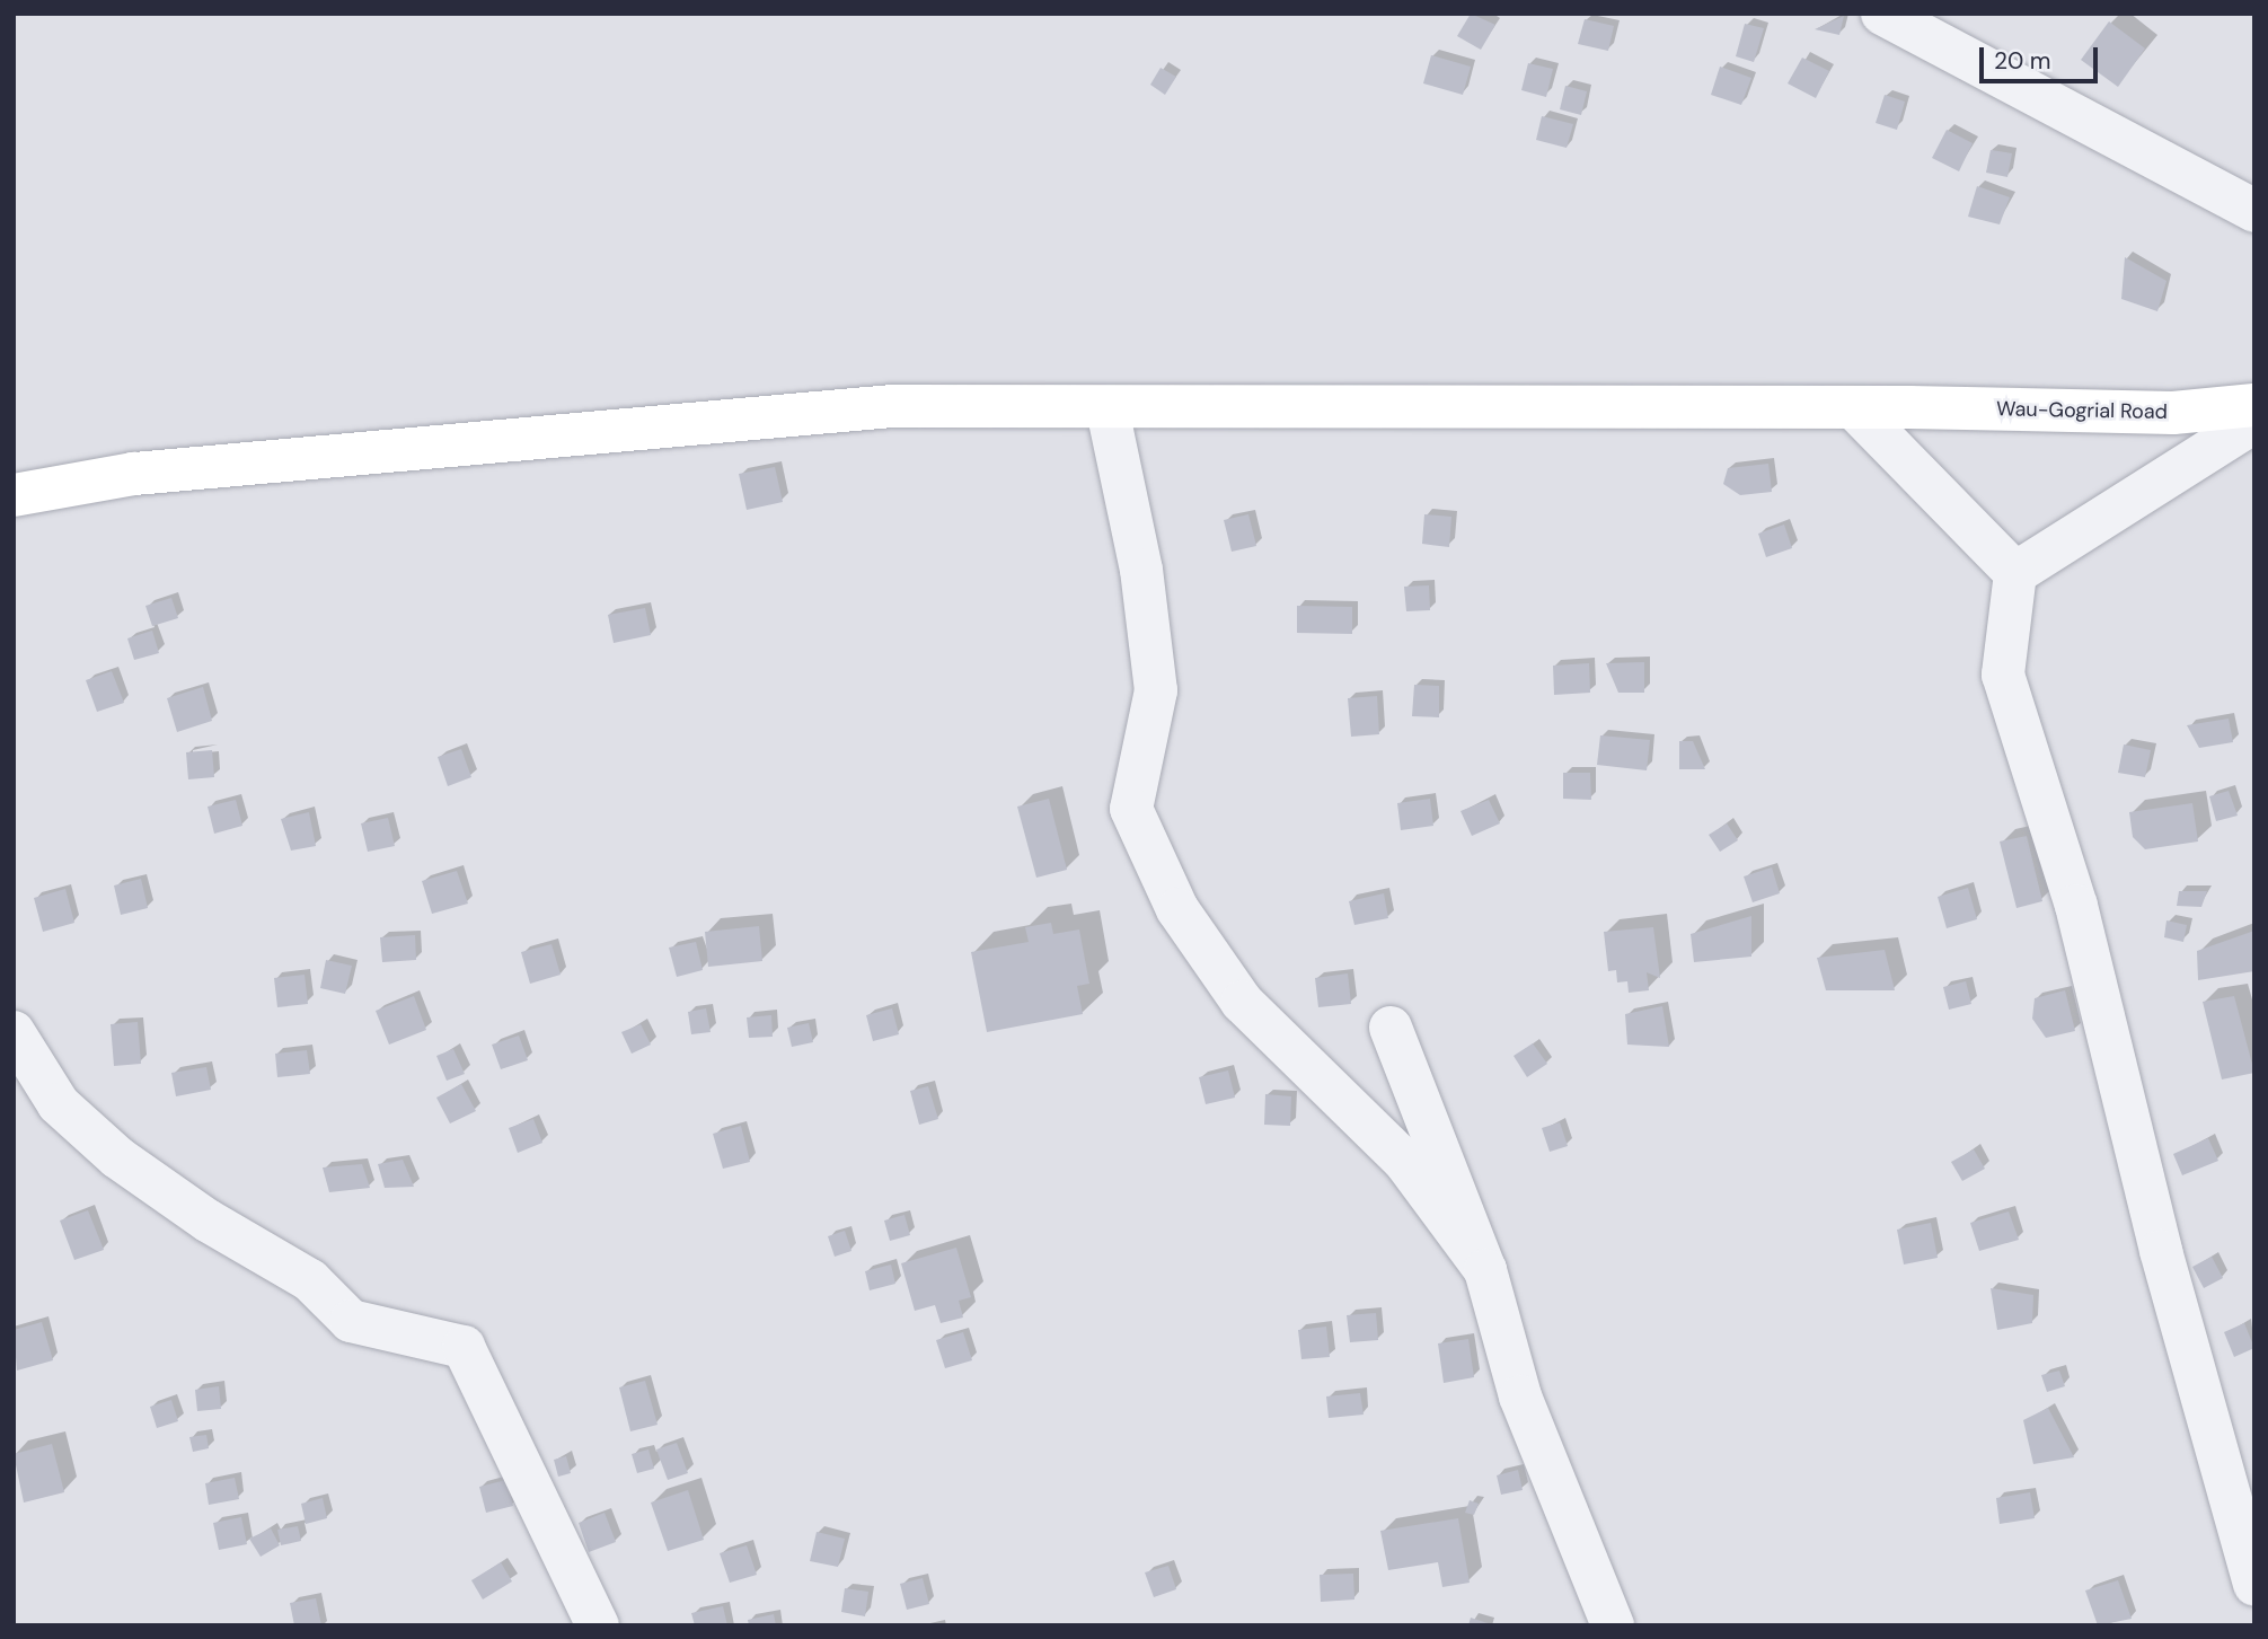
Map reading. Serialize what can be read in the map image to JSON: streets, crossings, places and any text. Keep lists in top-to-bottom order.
{
  "streets": {
    "main road": ["Wau-Gogrial Road"]
  },
  "scale_bar": "20 m"
}
